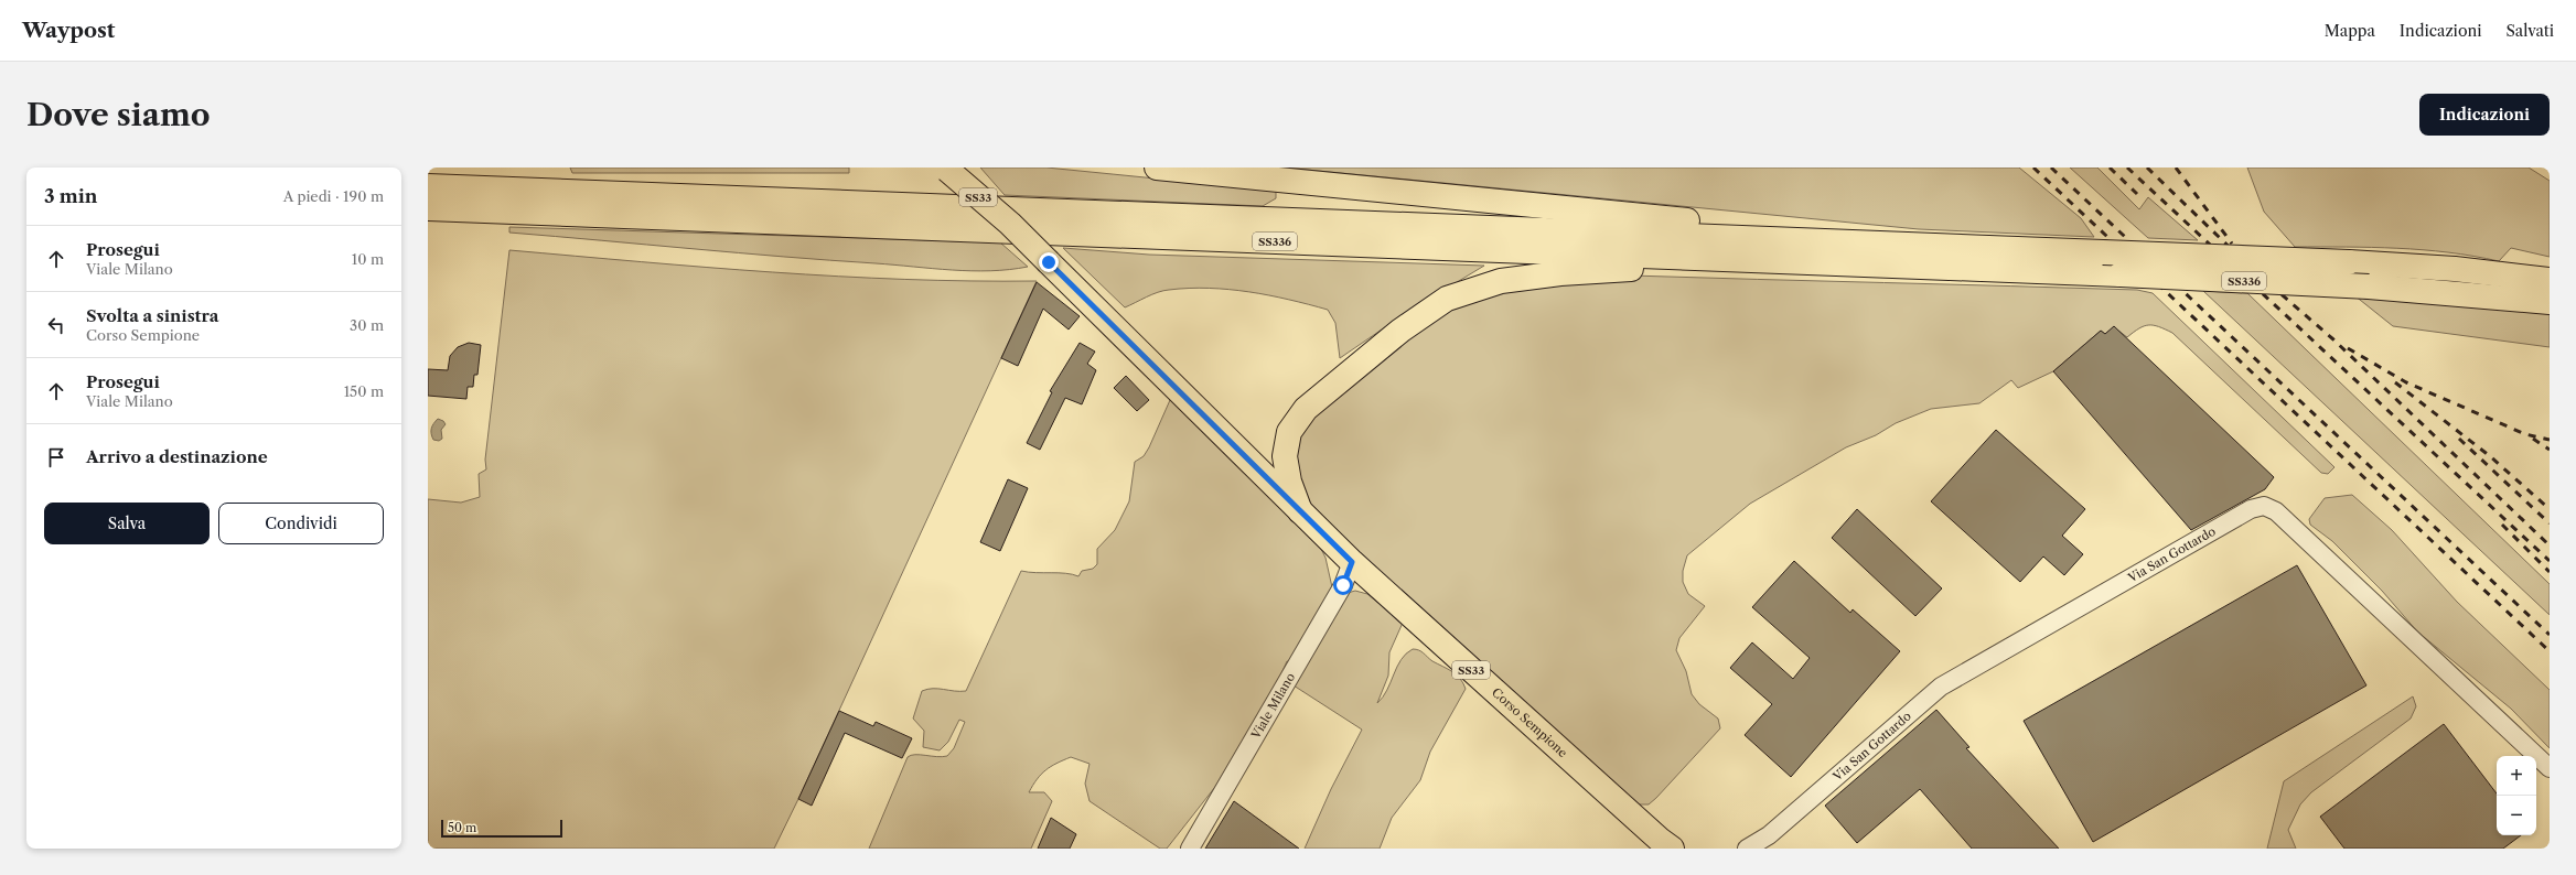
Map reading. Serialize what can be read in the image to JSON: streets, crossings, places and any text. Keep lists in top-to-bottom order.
{
  "streets": {
    "main road": ["SS33", "SS336", "Corso Sempione"],
    "street": ["Via San Gottardo", "Viale Milano"]
  },
  "crossings": [
    ["SS33", "Corso Sempione"],
    ["Viale Milano", "Corso Sempione"]
  ],
  "scale_bar": "50 m",
  "page": {
    "header": "Waypost",
    "nav": ["Mappa", "Indicazioni", "Salvati"],
    "buttons": [
      "Indicazioni",
      ["Salva", "Condividi"]
    ],
    "title": "Dove siamo",
    "heading": ["3 min", "A piedi · 190 m"],
    "list": [
      ["Prosegui", "Viale Milano", "10 m"],
      ["Svolta a sinistra", "Corso Sempione", "30 m"],
      ["Prosegui", "Viale Milano", "150 m"],
      "Arrivo a destinazione"
    ],
    "map_buttons": ["+", "−"],
    "scale": "50 m"
  }
}
